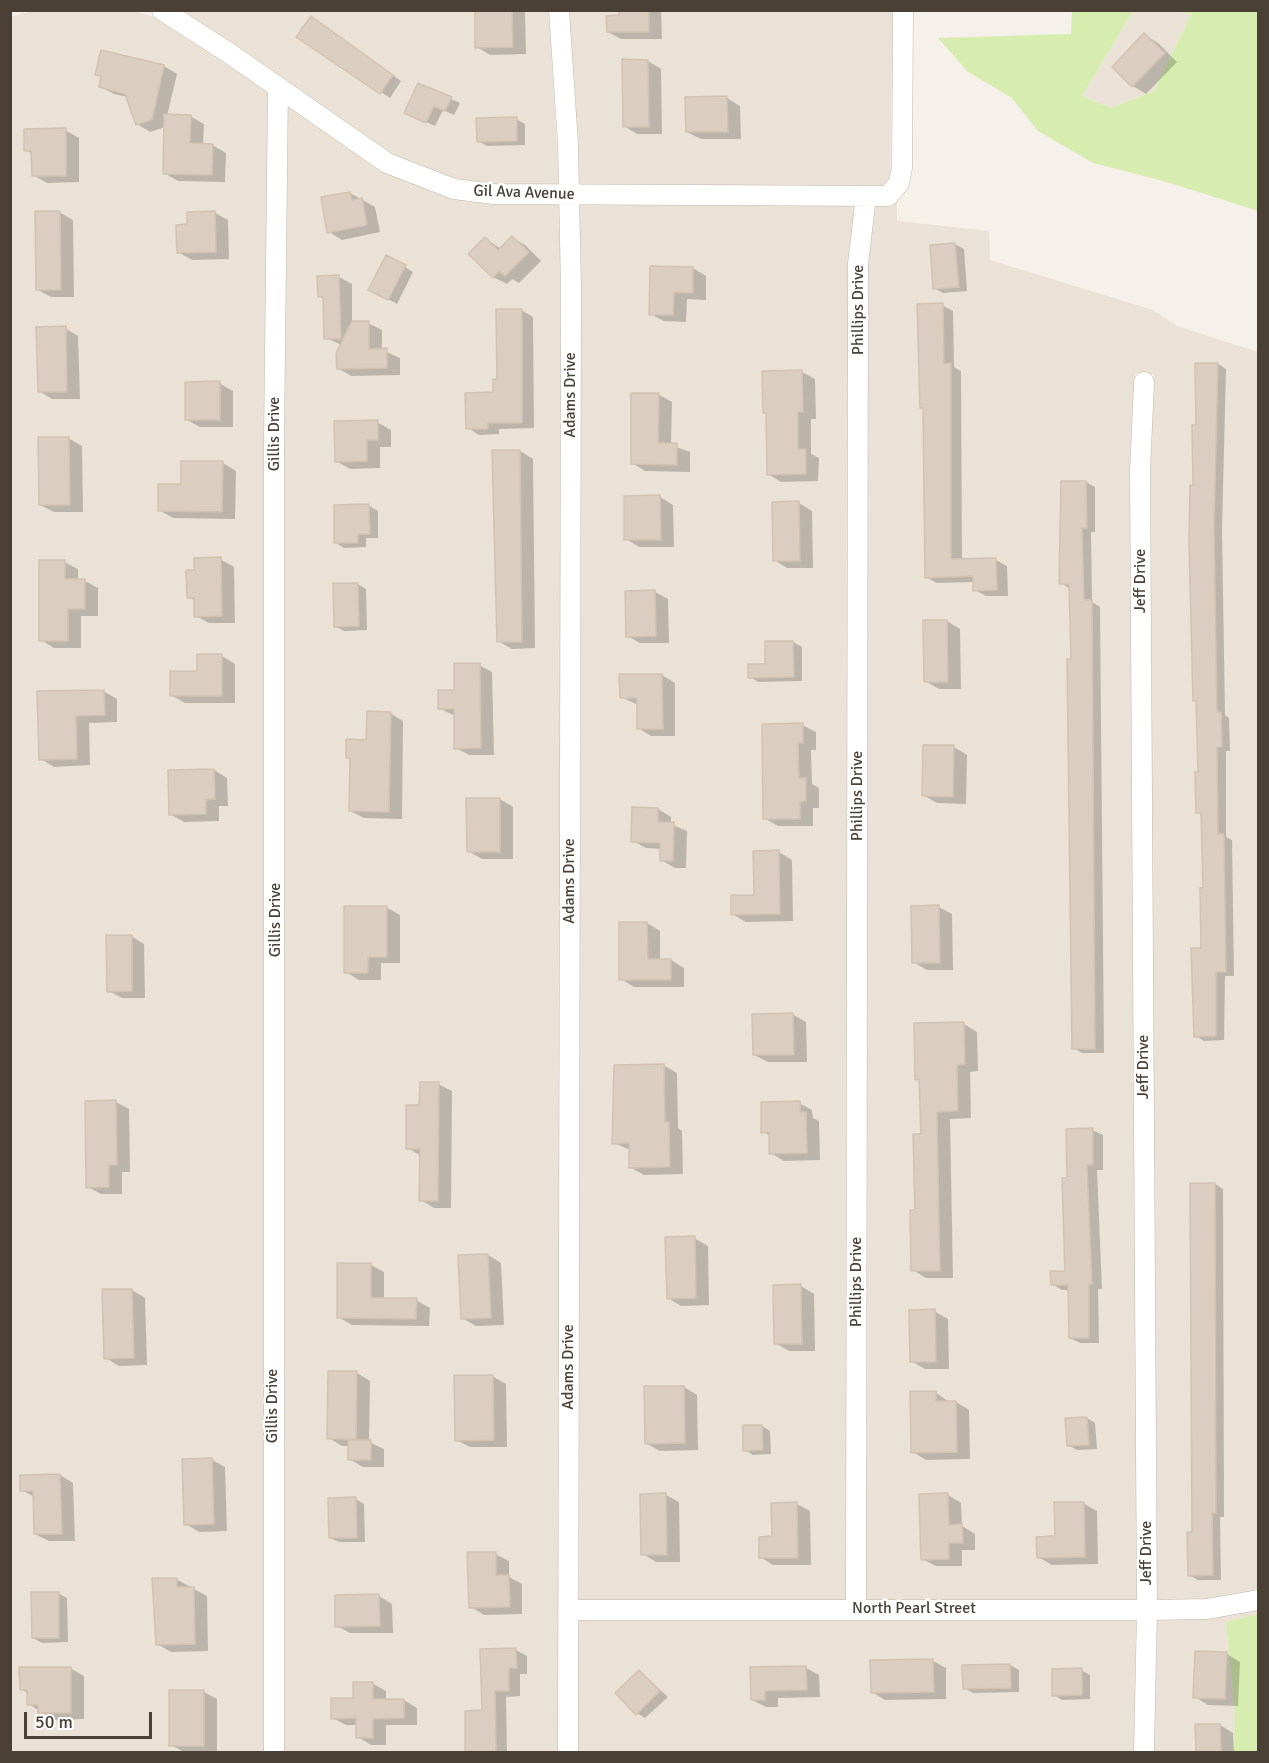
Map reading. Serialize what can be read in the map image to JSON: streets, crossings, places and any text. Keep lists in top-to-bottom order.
{
  "streets": {
    "street": [
      "Gil Ava Avenue",
      "Phillips Drive",
      "Adams Drive",
      "Gillis Drive",
      "Jeff Drive",
      "North Pearl Street"
    ]
  },
  "crossings": [
    ["Gil Ava Avenue", "Phillips Drive"],
    ["Gil Ava Avenue", "Adams Drive"],
    ["Gil Ava Avenue", "Gillis Drive"],
    ["Phillips Drive", "North Pearl Street"],
    ["Adams Drive", "North Pearl Street"],
    ["Jeff Drive", "North Pearl Street"]
  ],
  "scale_bar": "50 m"
}
